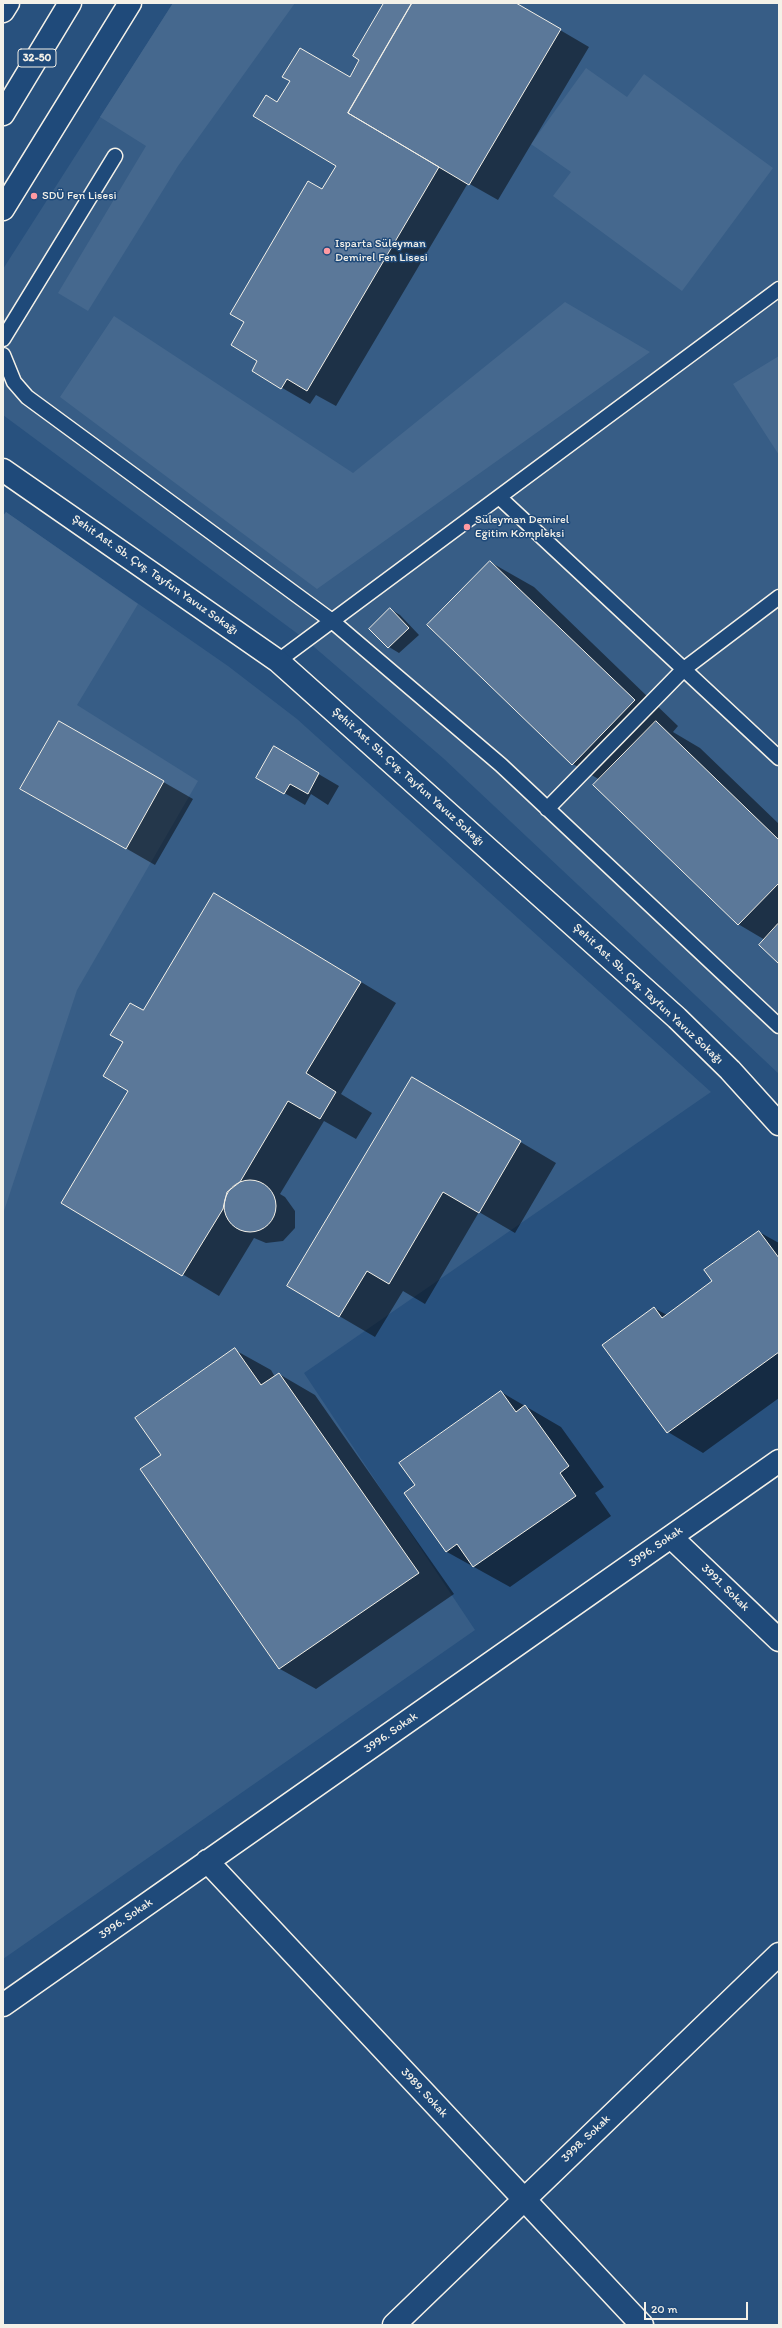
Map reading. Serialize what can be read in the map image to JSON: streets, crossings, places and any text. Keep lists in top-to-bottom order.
{
  "streets": {
    "street": [
      "32-50",
      "Şehit Ast. Sb. Çvş. Tayfun Yavuz Sokağı",
      "3996. Sokak",
      "3991. Sokak",
      "3989. Sokak",
      "3998. Sokak"
    ]
  },
  "crossings": [
    ["3996. Sokak", "3991. Sokak"],
    ["3996. Sokak", "3989. Sokak"],
    ["3989. Sokak", "3998. Sokak"]
  ],
  "places": ["SDÜ Fen Lisesi", "Isparta Süleyman Demirel Fen Lisesi", "Süleyman Demirel Eğitim Kompleksi"],
  "scale_bar": "20 m"
}
